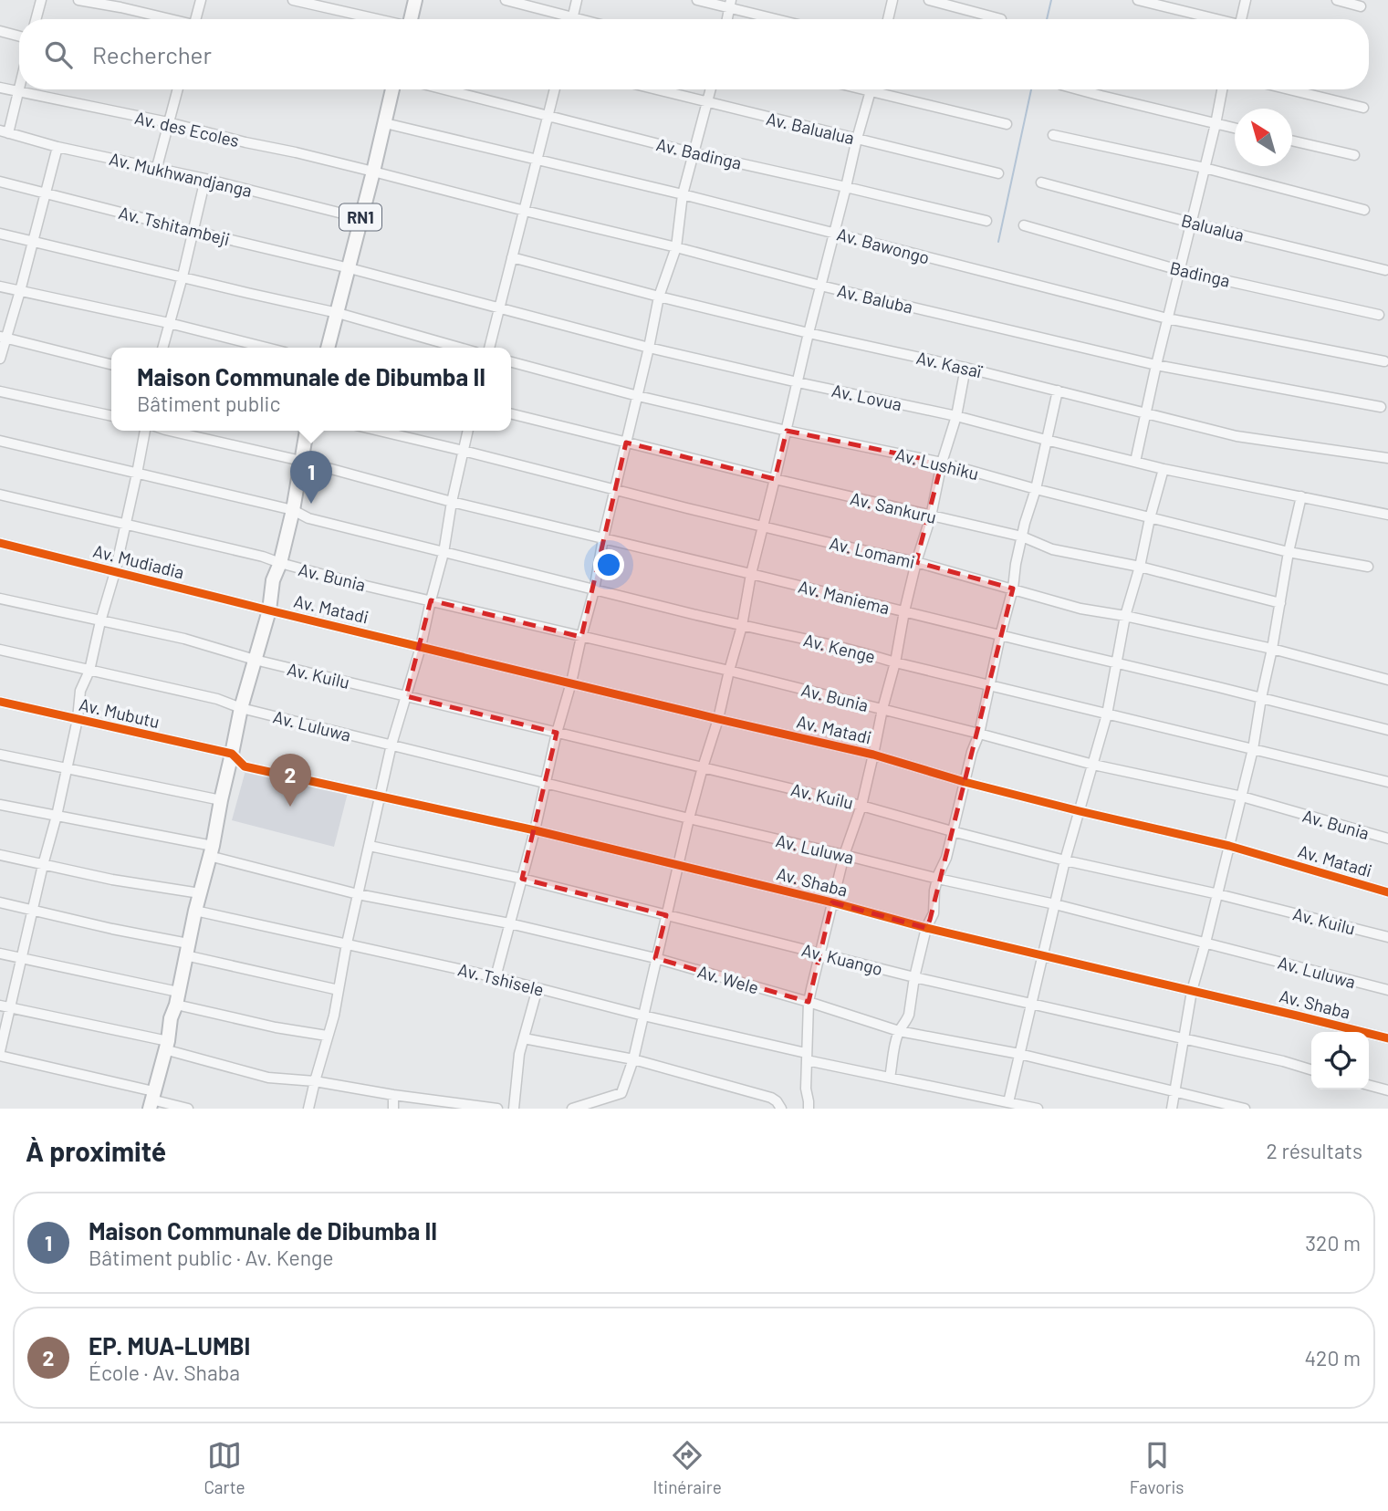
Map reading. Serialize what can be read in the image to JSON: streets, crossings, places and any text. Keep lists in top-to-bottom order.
{
  "streets": {
    "highway": ["RN1"],
    "street": [
      "Av. Balualua",
      "Av. des Ecoles",
      "Av. Badinga",
      "Av. Mukhwandjanga",
      "Av. Tshitambeji",
      "Balualua",
      "Av. Bawongo",
      "Badinga",
      "Av. Baluba",
      "Av. Kasaï",
      "Av. Lovua",
      "Av. Lushiku",
      "Av. Sankuru",
      "Av. Lomami",
      "Av. Mudiadia",
      "Av. Bunia",
      "Av. Maniema",
      "Av. Matadi",
      "Av. Kenge",
      "Av. Kuilu",
      "Av. Mubutu",
      "Av. Luluwa",
      "Av. Shaba",
      "Av. Kuango",
      "Av. Tshisele",
      "Av. Wele"
    ]
  },
  "crossings": [
    ["Av. des Ecoles", "RN1"],
    ["Av. des Ecoles", "Av. Baluba"],
    ["Av. Mukhwandjanga", "RN1"],
    ["RN1", "Av. Tshitambeji"],
    ["RN1", "Av. Bawongo"],
    ["RN1", "Av. Baluba"],
    ["RN1", "Av. Lovua"],
    ["Av. Tshitambeji", "Av. Lovua"],
    ["Av. Mudiadia", "Av. Matadi"],
    ["Av. Mubutu", "Av. Shaba"]
  ],
  "north": "top left",
  "page": {
    "search": "Rechercher",
    "popup": ["Maison Communale de Dibumba II", "Bâtiment public"],
    "pins": ["1", "2"],
    "heading": ["À proximité", "2 résultats"],
    "list": [
      {
        "mark": "1",
        "name": "Maison Communale de Dibumba II",
        "note": "Bâtiment public · Av. Kenge",
        "value": "320 m"
      },
      {
        "mark": "2",
        "name": "EP. MUA-LUMBI",
        "note": "École · Av. Shaba",
        "value": "420 m"
      }
    ],
    "nav": ["Carte", "Itinéraire", "Favoris"]
  }
}
